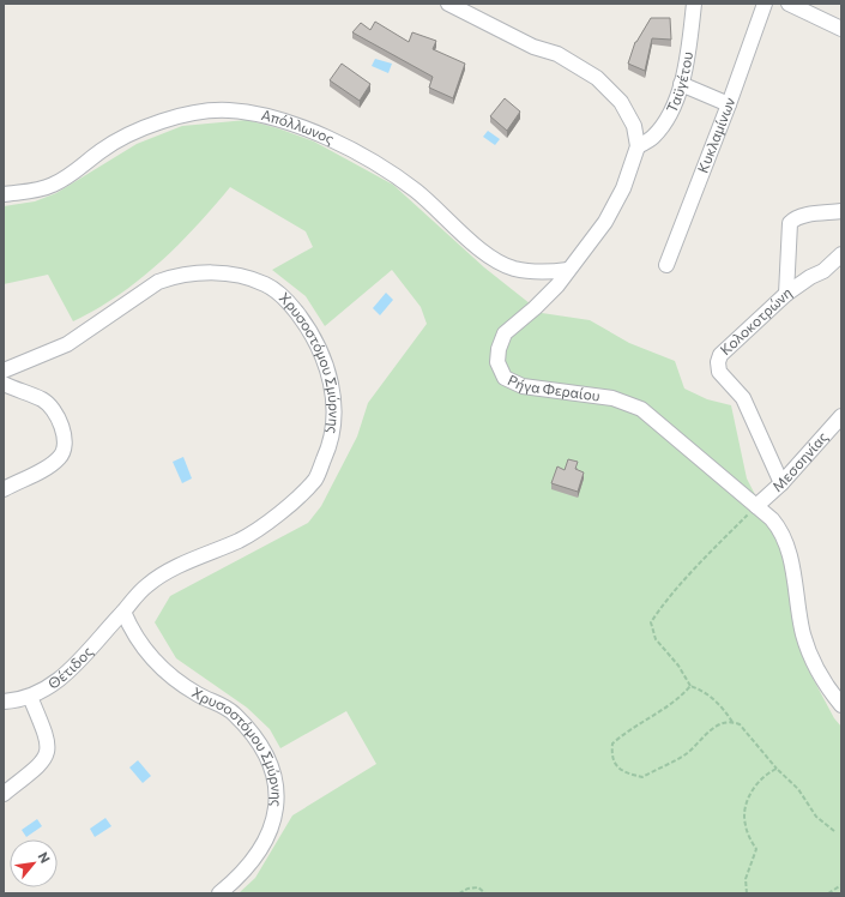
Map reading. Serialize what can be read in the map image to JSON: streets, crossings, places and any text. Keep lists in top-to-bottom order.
{
  "streets": {
    "street": [
      "Ταϋγέτου",
      "Απόλλωνος",
      "Κυκλαμίνων",
      "Κολοκοτρώνη",
      "Χρυσοστόμου Σμύρνης",
      "Ρήγα Φεραίου",
      "Μεσσηνίας",
      "Θέτιδος"
    ]
  },
  "crossings": [
    ["Ταϋγέτου", "Ρήγα Φεραίου"],
    ["Απόλλωνος", "Ρήγα Φεραίου"],
    ["Κολοκοτρώνη", "Μεσσηνίας"],
    ["Χρυσοστόμου Σμύρνης", "Θέτιδος"],
    ["Ρήγα Φεραίου", "Μεσσηνίας"]
  ],
  "north": "top right"
}
